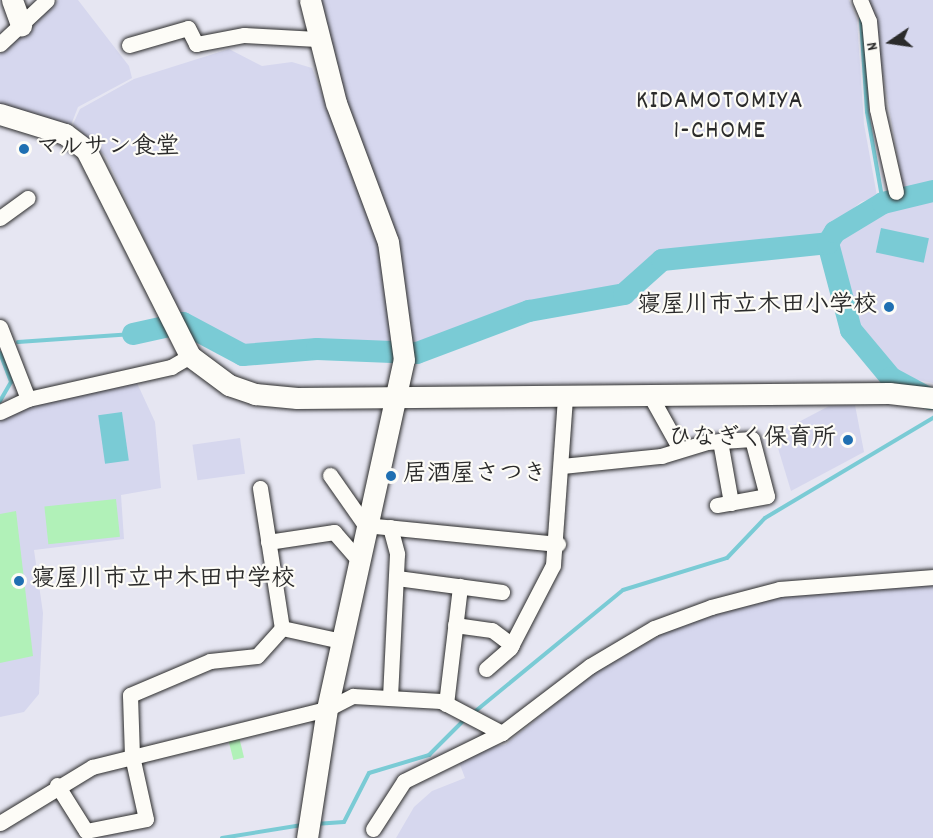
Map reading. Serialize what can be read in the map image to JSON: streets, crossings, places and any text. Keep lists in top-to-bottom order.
{
  "districts": ["KIDAMOTOMIYA 1-CHOME"],
  "places": [
    "マルサン食堂",
    "寝屋川市立木田小学校",
    "ひなぎく保育所",
    "居酒屋さつき",
    "寝屋川市立中木田中学校"
  ],
  "north": "left"
}
